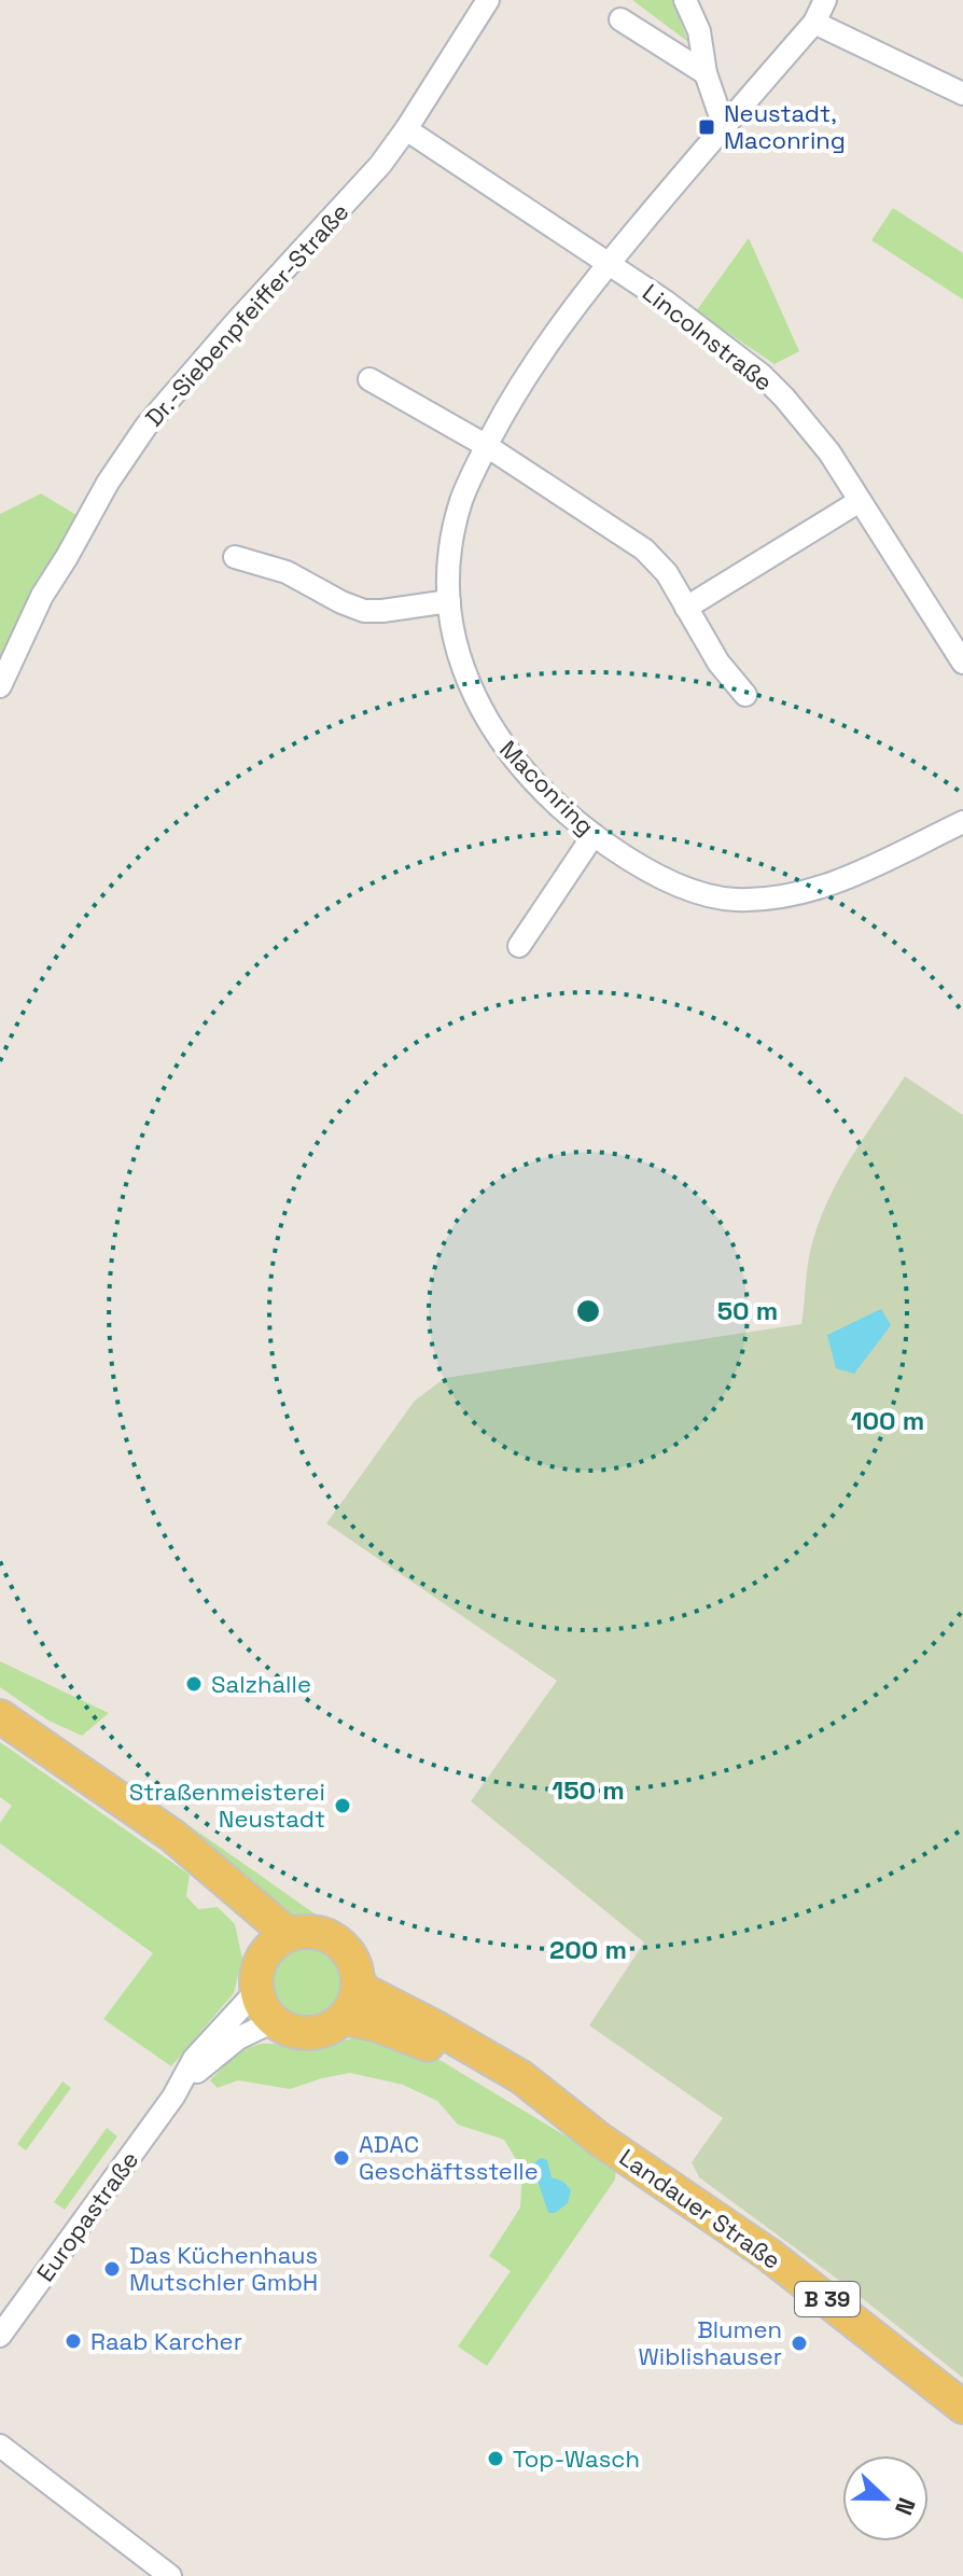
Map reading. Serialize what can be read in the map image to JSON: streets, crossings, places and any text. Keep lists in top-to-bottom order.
{
  "streets": {
    "main road": ["Landauer Straße", "B 39"],
    "street": [
      "Dr.-Siebenpfeiffer-Straße",
      "Lincolnstraße",
      "Maconring",
      "Europastraße"
    ]
  },
  "crossings": [
    ["Dr.-Siebenpfeiffer-Straße", "Lincolnstraße"],
    ["Lincolnstraße", "Maconring"],
    ["Landauer Straße", "Europastraße"]
  ],
  "places": {
    "transit": ["Neustadt, Maconring"],
    "other": [
      "Salzhalle",
      "Straßenmeisterei Neustadt",
      "ADAC Geschäftsstelle",
      "Das Küchenhaus Mutschler GmbH",
      "Raab Karcher",
      "Blumen Wiblishauser",
      "Top-Wasch"
    ]
  },
  "north": "right",
  "rings": [
    "50 m",
    "100 m",
    "150 m",
    "200 m"
  ]
}
